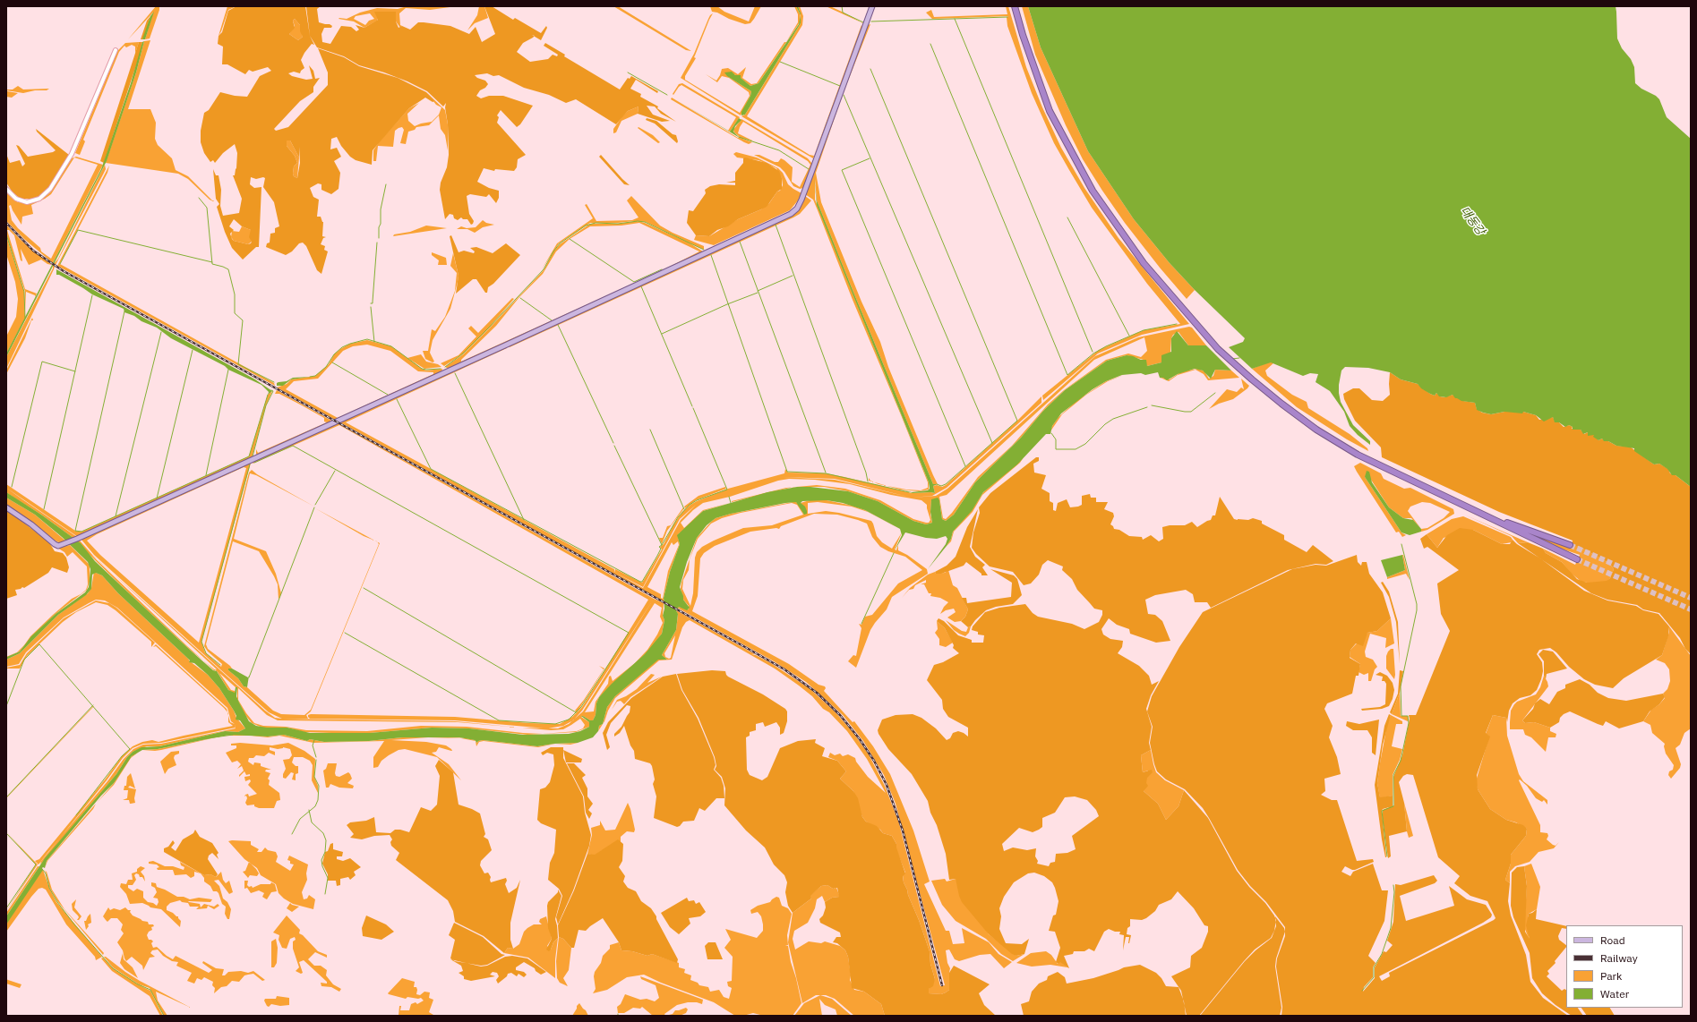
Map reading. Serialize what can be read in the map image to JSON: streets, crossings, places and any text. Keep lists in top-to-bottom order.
{
  "water": ["대동강"],
  "legend": [
    "Road",
    "Railway",
    "Park",
    "Water"
  ]
}
